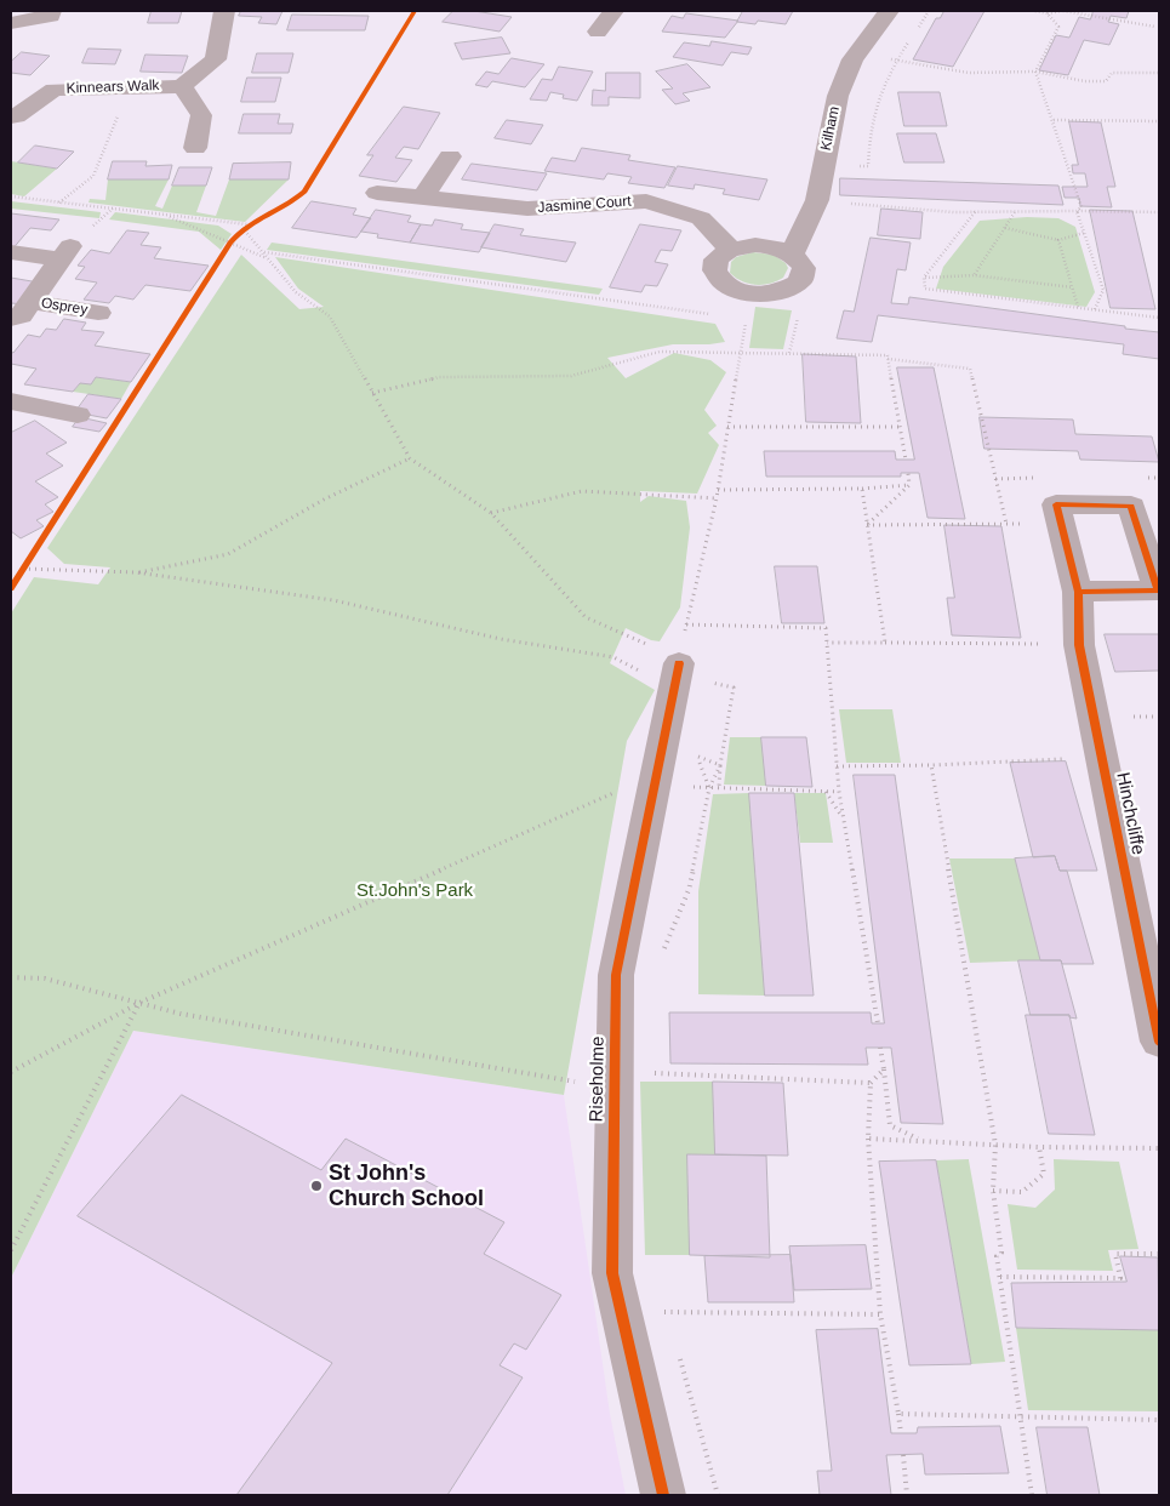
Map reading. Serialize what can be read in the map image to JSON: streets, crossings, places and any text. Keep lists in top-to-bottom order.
{
  "streets": {
    "street": [
      "Kinnears Walk",
      "Kilham",
      "Jasmine Court",
      "Osprey",
      "Hinchcliffe",
      "Riseholme"
    ]
  },
  "parks": ["St.John's Park"],
  "places": ["St John's Church School"]
}
